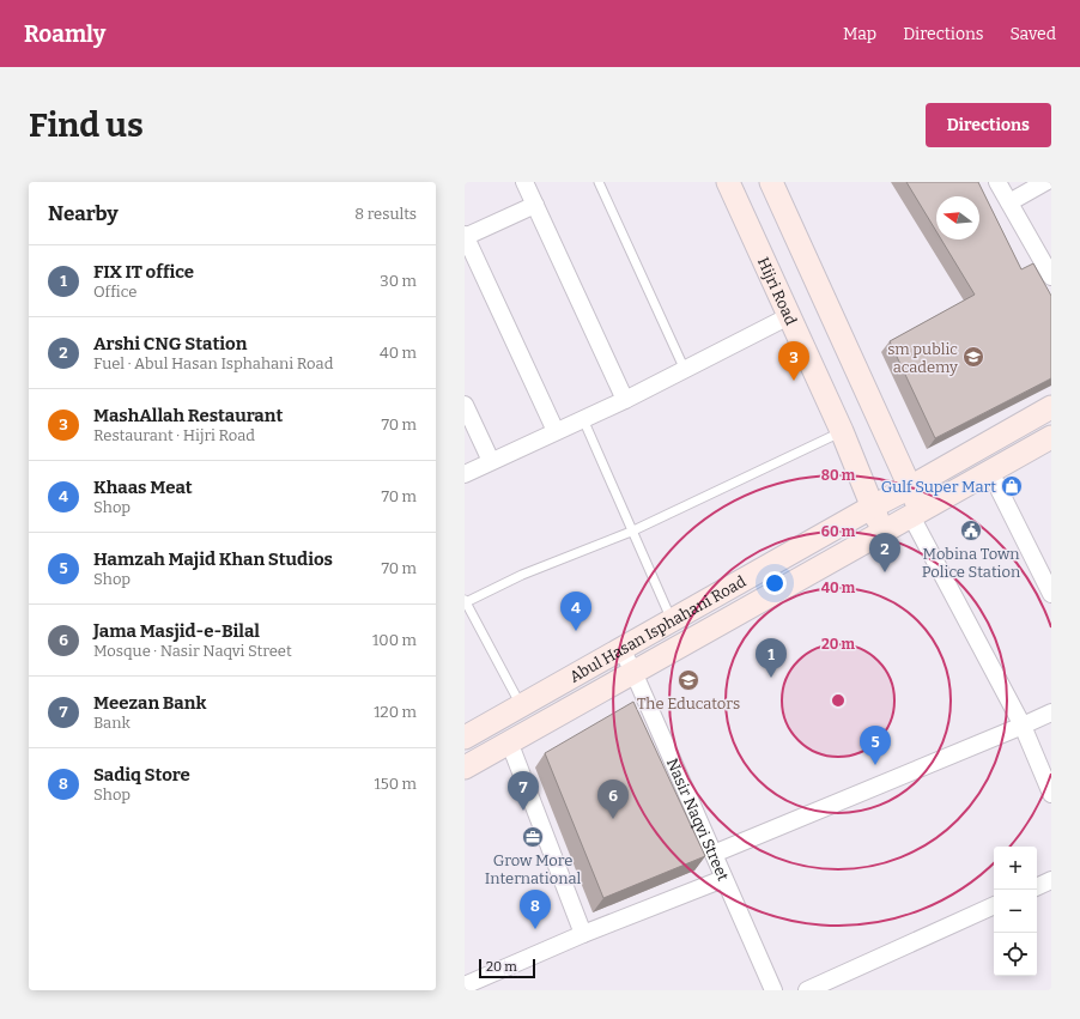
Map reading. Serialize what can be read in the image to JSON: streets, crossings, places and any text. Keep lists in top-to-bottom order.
{
  "streets": {
    "main road": ["Hijri Road", "Abul Hasan Isphahani Road"],
    "street": ["Nasir Naqvi Street"]
  },
  "crossings": [
    ["Hijri Road", "Abul Hasan Isphahani Road"],
    ["Abul Hasan Isphahani Road", "Nasir Naqvi Street"]
  ],
  "places": {
    "school or university": ["sm public academy", "The Educators"],
    "shop": ["Gulf Super Mart"],
    "public building": ["Mobina Town Police Station"],
    "office": ["Grow More International"]
  },
  "scale_bar": "20 m",
  "north": "left",
  "page": {
    "header": "Roamly",
    "nav": ["Map", "Directions", "Saved"],
    "buttons": "Directions",
    "title": "Find us",
    "heading": ["Nearby", "8 results"],
    "list": [
      {
        "mark": "1",
        "name": "FIX IT office",
        "note": "Office",
        "value": "30 m"
      },
      {
        "mark": "2",
        "name": "Arshi CNG Station",
        "note": "Fuel · Abul Hasan Isphahani Road",
        "value": "40 m"
      },
      {
        "mark": "3",
        "name": "MashAllah Restaurant",
        "note": "Restaurant · Hijri Road",
        "value": "70 m"
      },
      {
        "mark": "4",
        "name": "Khaas Meat",
        "note": "Shop",
        "value": "70 m"
      },
      {
        "mark": "5",
        "name": "Hamzah Majid Khan Studios",
        "note": "Shop",
        "value": "70 m"
      },
      {
        "mark": "6",
        "name": "Jama Masjid-e-Bilal",
        "note": "Mosque · Nasir Naqvi Street",
        "value": "100 m"
      },
      {
        "mark": "7",
        "name": "Meezan Bank",
        "note": "Bank",
        "value": "120 m"
      },
      {
        "mark": "8",
        "name": "Sadiq Store",
        "note": "Shop",
        "value": "150 m"
      }
    ],
    "pins": [
      "3",
      "2",
      "4",
      "1",
      "5",
      "7",
      "6",
      "8"
    ],
    "map_buttons": ["+", "−"],
    "scale": "20 m"
  },
  "rings": [
    "80 m",
    "60 m",
    "40 m",
    "20 m"
  ]
}
